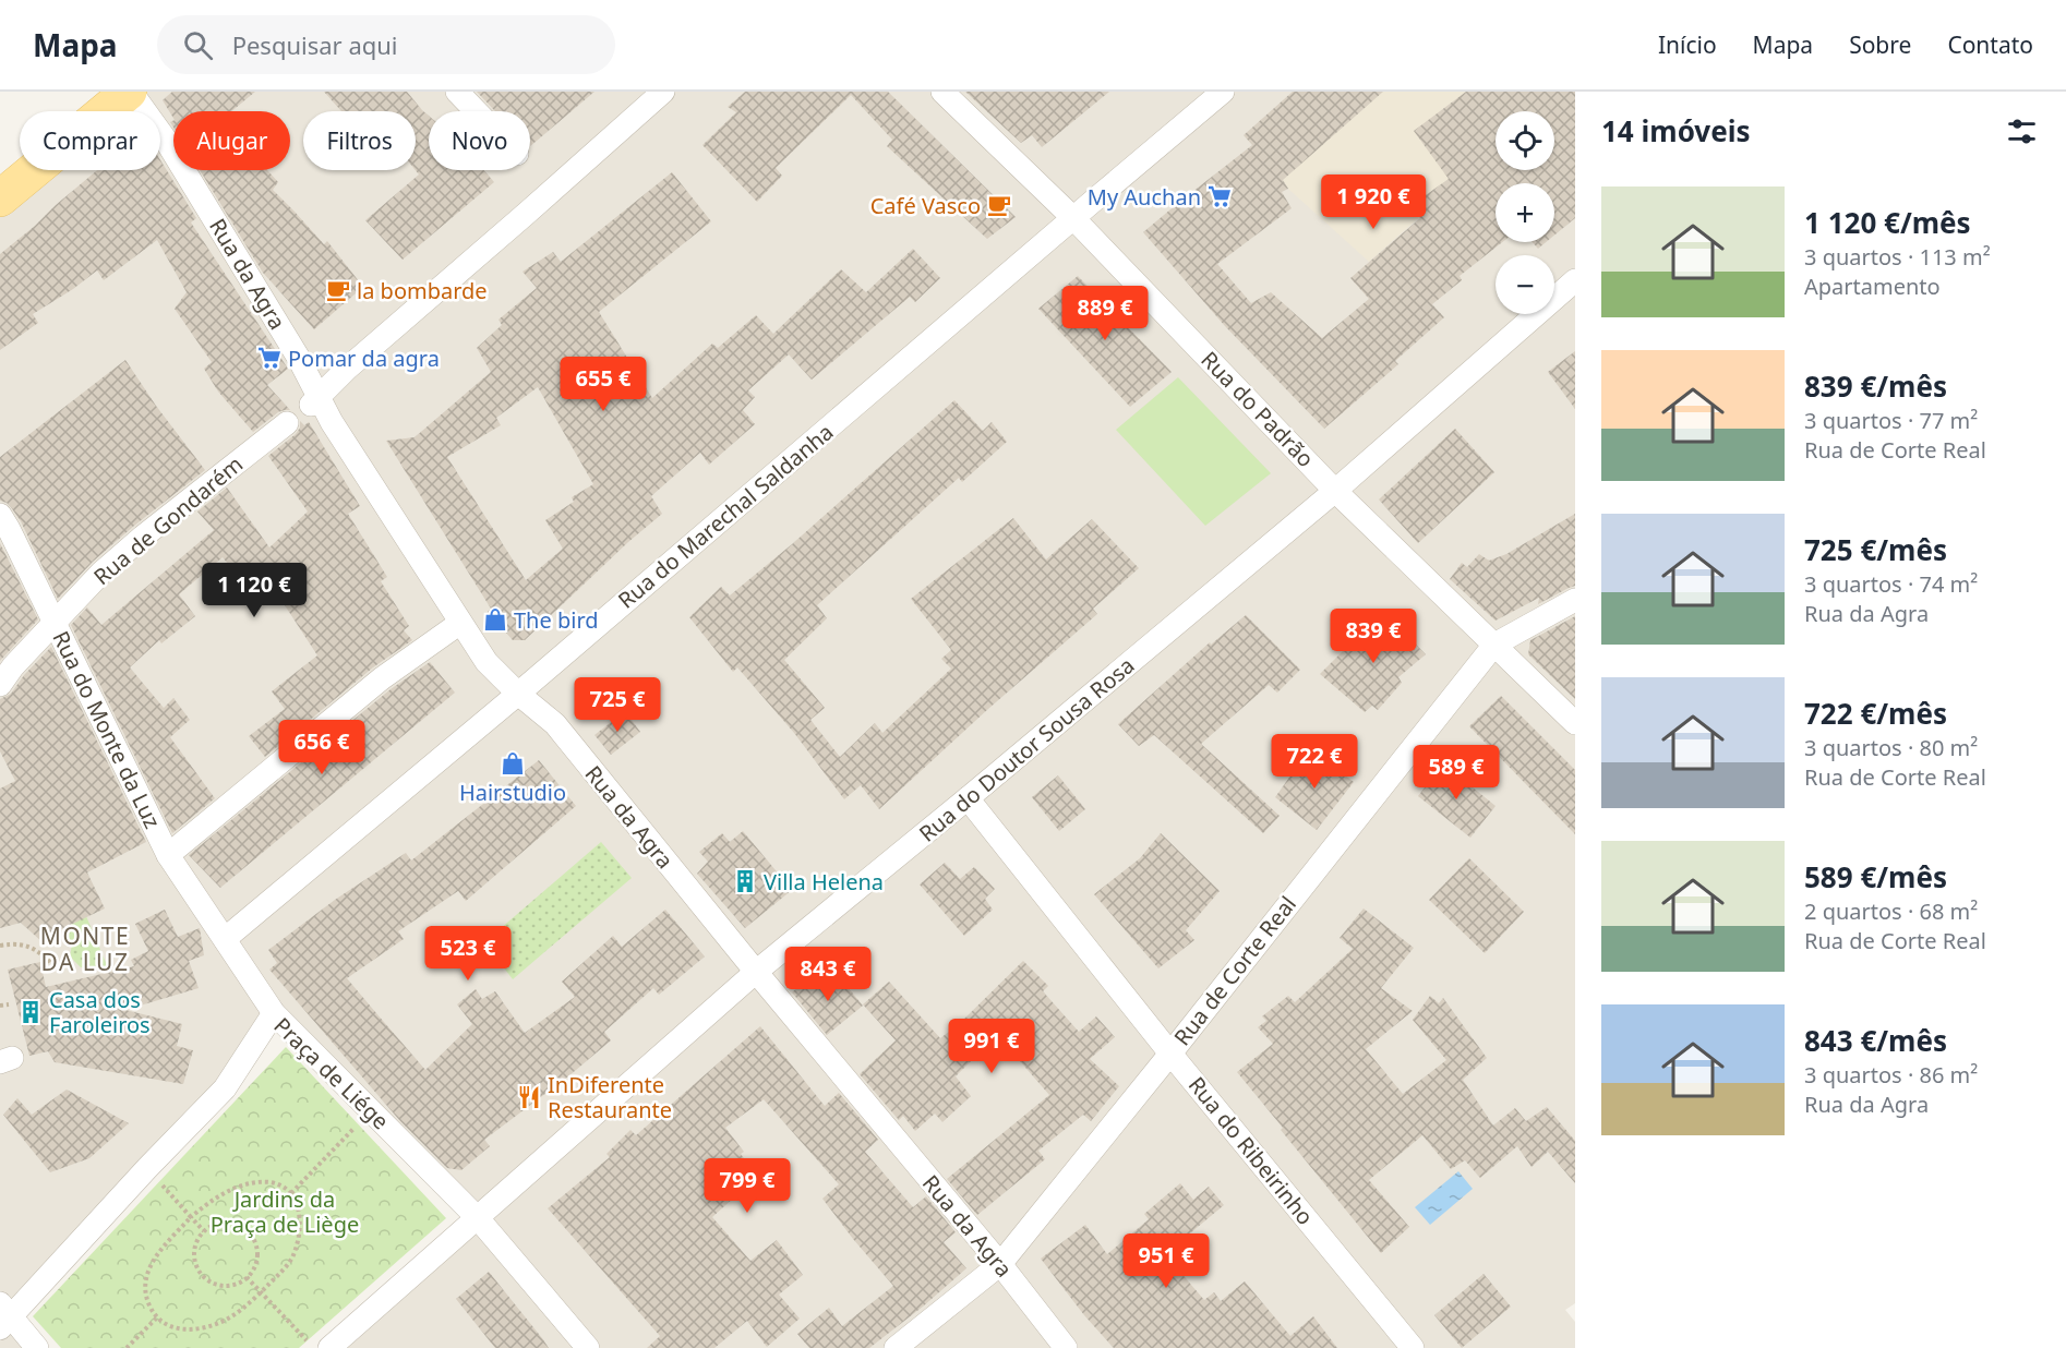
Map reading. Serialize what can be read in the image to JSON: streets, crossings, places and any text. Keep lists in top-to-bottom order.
{
  "streets": {
    "street": [
      "Rua da Agra",
      "Rua do Padrão",
      "Rua do Marechal Saldanha",
      "Rua de Gondarém",
      "Rua do Monte da Luz",
      "Rua do Doutor Sousa Rosa",
      "Rua de Corte Real",
      "Praça de Liége",
      "Rua do Ribeirinho"
    ]
  },
  "crossings": [
    ["Rua da Agra", "Rua do Marechal Saldanha"],
    ["Rua da Agra", "Rua do Doutor Sousa Rosa"],
    ["Rua da Agra", "Rua de Corte Real"],
    ["Rua do Padrão", "Rua do Marechal Saldanha"],
    ["Rua do Padrão", "Rua do Doutor Sousa Rosa"],
    ["Rua do Padrão", "Rua de Corte Real"],
    ["Rua do Marechal Saldanha", "Rua do Monte da Luz"],
    ["Rua de Gondarém", "Rua do Monte da Luz"],
    ["Rua do Monte da Luz", "Praça de Liége"],
    ["Rua do Doutor Sousa Rosa", "Praça de Liége"],
    ["Rua do Doutor Sousa Rosa", "Rua do Ribeirinho"],
    ["Rua de Corte Real", "Rua do Ribeirinho"]
  ],
  "districts": ["MONTE DA LUZ"],
  "parks": ["Jardins da Praça de Liège"],
  "places": {
    "supermarket": ["My Auchan", "Pomar da agra"],
    "cafe": ["Café Vasco", "la bombarde"],
    "shop": ["The bird", "Hairstudio"],
    "building": ["Villa Helena", "Casa dos Faroleiros"],
    "restaurant": ["InDiferente Restaurante"]
  },
  "page": {
    "header": "Mapa",
    "search": "Pesquisar aqui",
    "nav": [
      "Início",
      "Mapa",
      "Sobre",
      "Contato"
    ],
    "heading": "14 imóveis",
    "map_buttons": ["+", "−"],
    "chip": [
      "Comprar",
      "Alugar",
      "Filtros",
      "Novo"
    ],
    "list": [
      {
        "name": "1 120 €/mês",
        "note": "3 quartos · 113 m² · Apartamento"
      },
      {
        "name": "839 €/mês",
        "note": "3 quartos · 77 m² · Rua de Corte Real"
      },
      {
        "name": "725 €/mês",
        "note": "3 quartos · 74 m² · Rua da Agra"
      },
      {
        "name": "722 €/mês",
        "note": "3 quartos · 80 m² · Rua de Corte Real"
      },
      {
        "name": "589 €/mês",
        "note": "2 quartos · 68 m² · Rua de Corte Real"
      },
      {
        "name": "843 €/mês",
        "note": "3 quartos · 86 m² · Rua da Agra"
      }
    ],
    "price": [
      "1 920 €",
      "889 €",
      "655 €",
      "1 120 €",
      "839 €",
      "725 €",
      "656 €",
      "722 €",
      "589 €",
      "523 €",
      "843 €",
      "991 €",
      "799 €",
      "951 €"
    ]
  }
}
